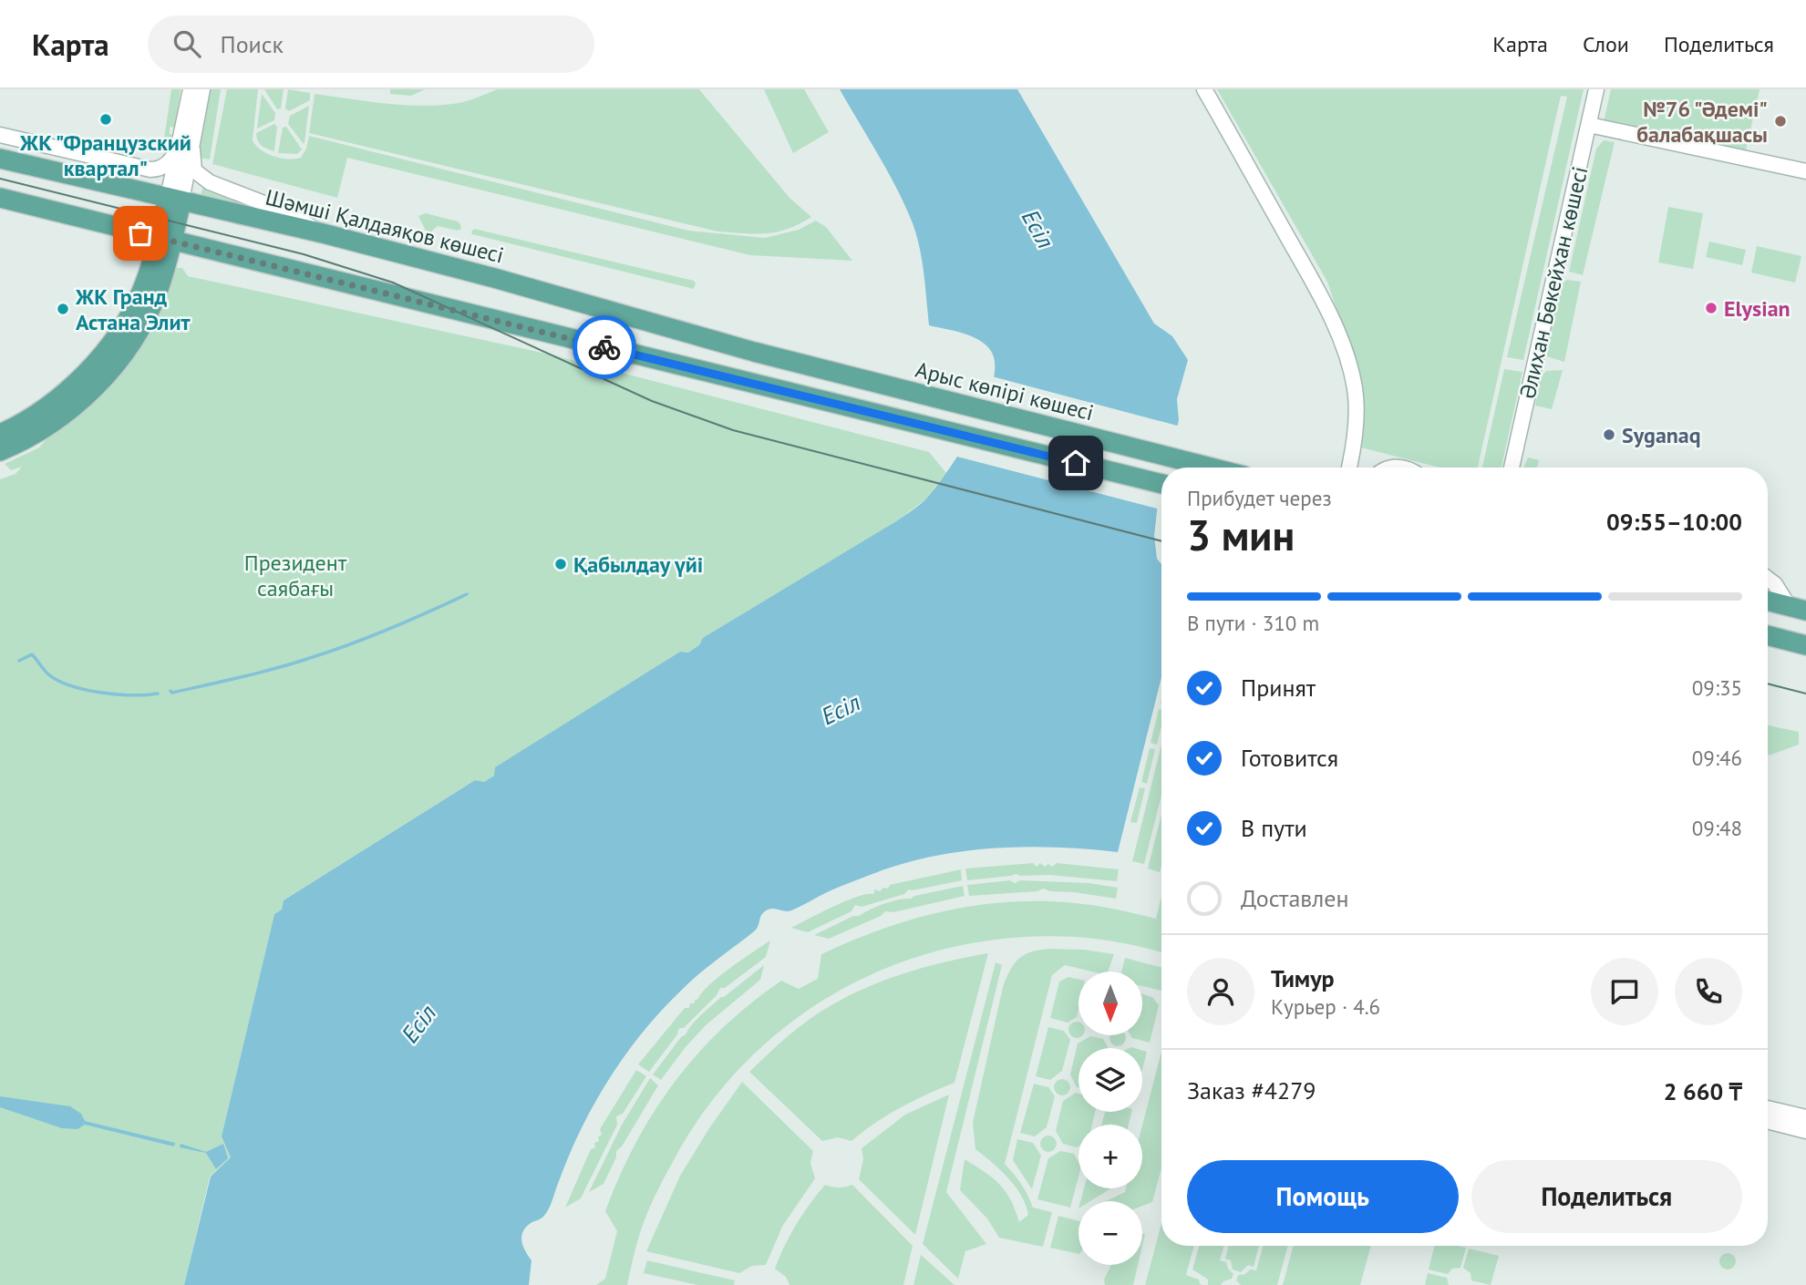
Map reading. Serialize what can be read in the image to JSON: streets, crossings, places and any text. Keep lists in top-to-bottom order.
{
  "streets": {
    "main road": ["Шәмші Қалдаяқов көшесі", "Арыс көпірі көшесі"],
    "street": ["Әлихан Бөкейхан көшесі"]
  },
  "crossings": [
    ["Шәмші Қалдаяқов көшесі", "Арыс көпірі көшесі"]
  ],
  "water": ["Есіл"],
  "parks": ["Президент саябағы"],
  "places": [
    "ЖК \"Французский квартал\"",
    "№76 \"Әдемі\" балабақшасы",
    "Elysian",
    "ЖК Гранд Астана Элит",
    "Syganaq",
    "Қабылдау үйі"
  ],
  "north": "bottom",
  "page": {
    "header": "Карта",
    "search": "Поиск",
    "nav": ["Карта", "Слои", "Поделиться"],
    "heading": ["3 мин", "Прибудет через", "09:55–10:00"],
    "panel": [
      "Тимур",
      "Курьер · 4.6",
      "Заказ #4279",
      "2 660 ₸"
    ],
    "bar": "В пути · 310 m",
    "list": [
      ["Принят", "09:35"],
      ["Готовится", "09:46"],
      ["В пути", "09:48"],
      "Доставлен"
    ],
    "map_buttons": ["+", "−"],
    "buttons": ["Помощь", "Поделиться"]
  }
}
